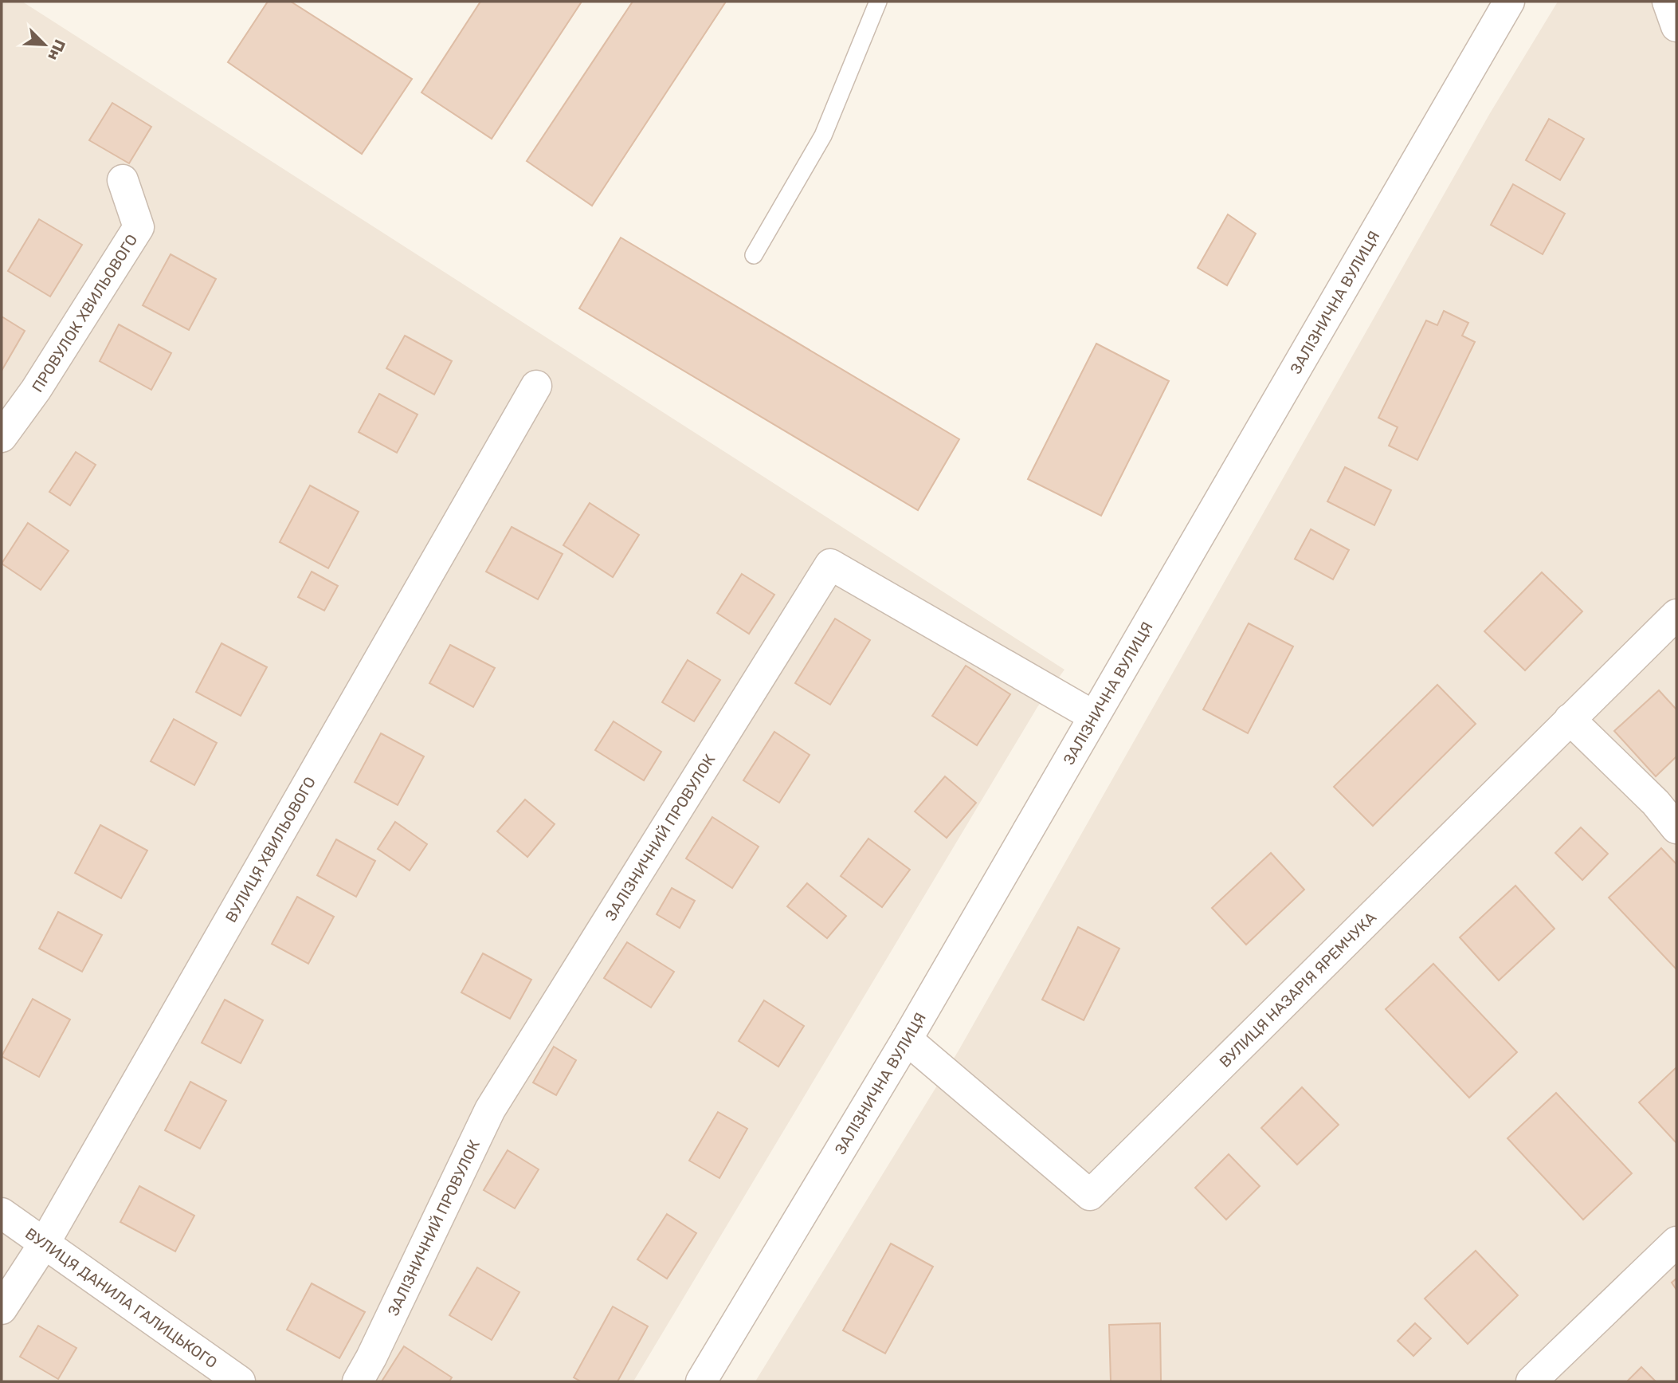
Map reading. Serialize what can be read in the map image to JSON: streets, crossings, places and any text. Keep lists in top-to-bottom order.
{
  "streets": {
    "street": [
      "ЗАЛІЗНИЧНА ВУЛИЦЯ",
      "ПРОВУЛОК ХВИЛЬОВОГО",
      "ЗАЛІЗНИЧНИЙ ПРОВУЛОК",
      "ВУЛИЦЯ ХВИЛЬОВОГО",
      "ВУЛИЦЯ НАЗАРІЯ ЯРЕМЧУКА",
      "ВУЛИЦЯ ДАНИЛА ГАЛИЦЬКОГО"
    ]
  },
  "crossings": [
    ["ЗАЛІЗНИЧНА ВУЛИЦЯ", "ЗАЛІЗНИЧНИЙ ПРОВУЛОК"],
    ["ЗАЛІЗНИЧНА ВУЛИЦЯ", "ВУЛИЦЯ НАЗАРІЯ ЯРЕМЧУКА"],
    ["ВУЛИЦЯ ХВИЛЬОВОГО", "ВУЛИЦЯ ДАНИЛА ГАЛИЦЬКОГО"]
  ],
  "north": "bottom right"
}
